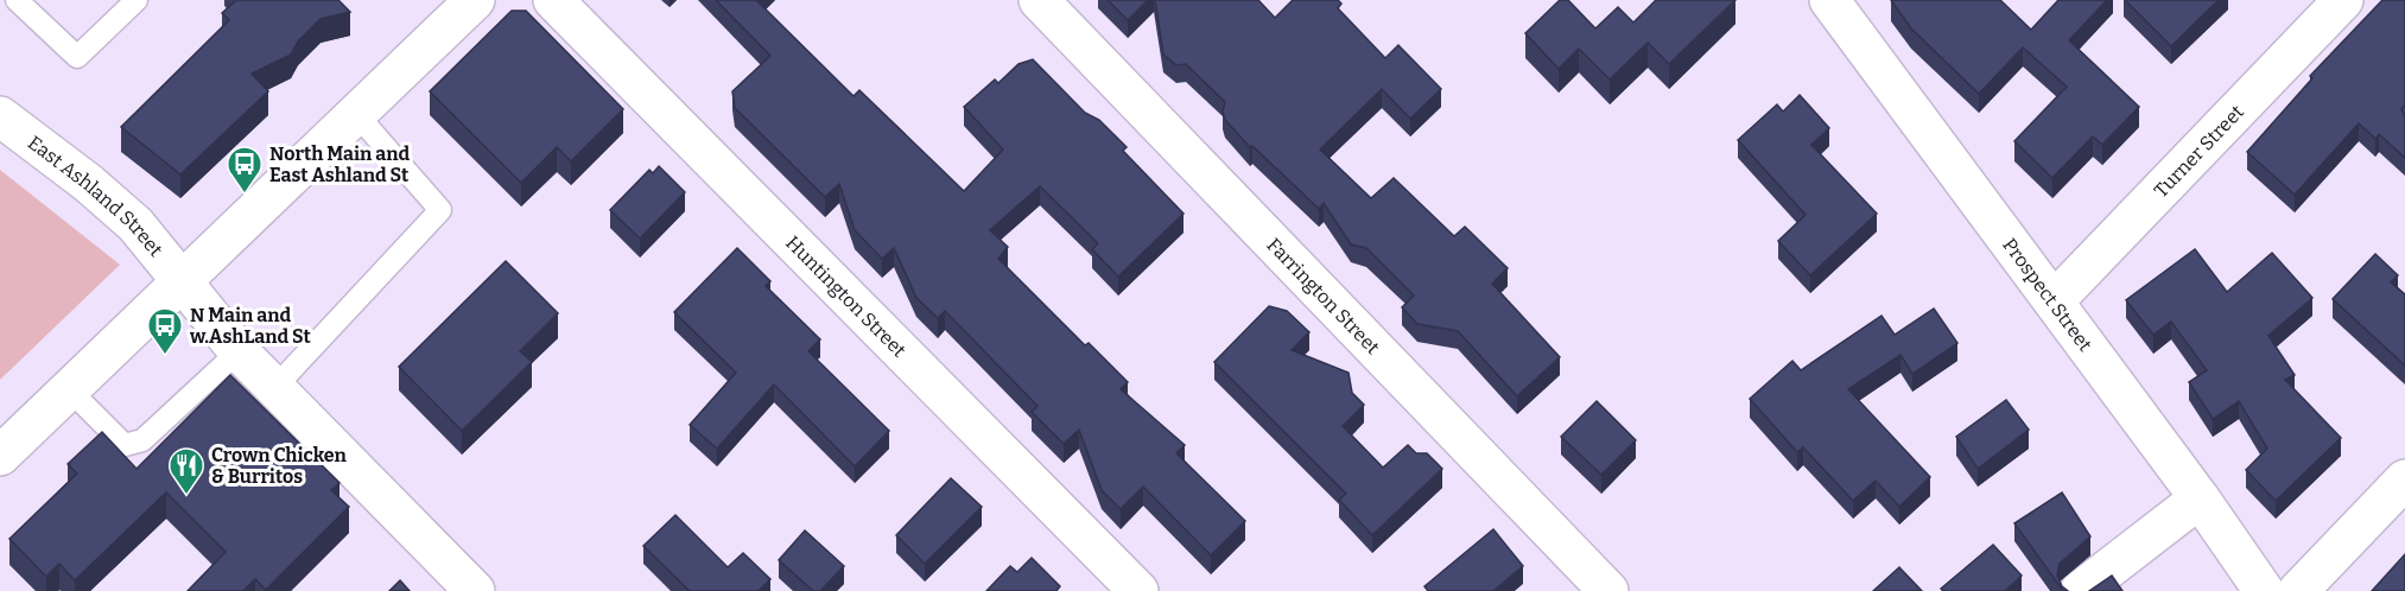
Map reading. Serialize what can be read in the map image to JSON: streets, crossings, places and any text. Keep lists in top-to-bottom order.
{
  "streets": {
    "street": [
      "Turner Street",
      "East Ashland Street",
      "Prospect Street",
      "Huntington Street",
      "Farrington Street"
    ]
  },
  "crossings": [
    ["Turner Street", "Prospect Street"]
  ],
  "places": {
    "bus stop": ["North Main and East Ashland St", "N Main and w.AshLand St"],
    "restaurant": ["Crown Chicken & Burritos"]
  }
}
